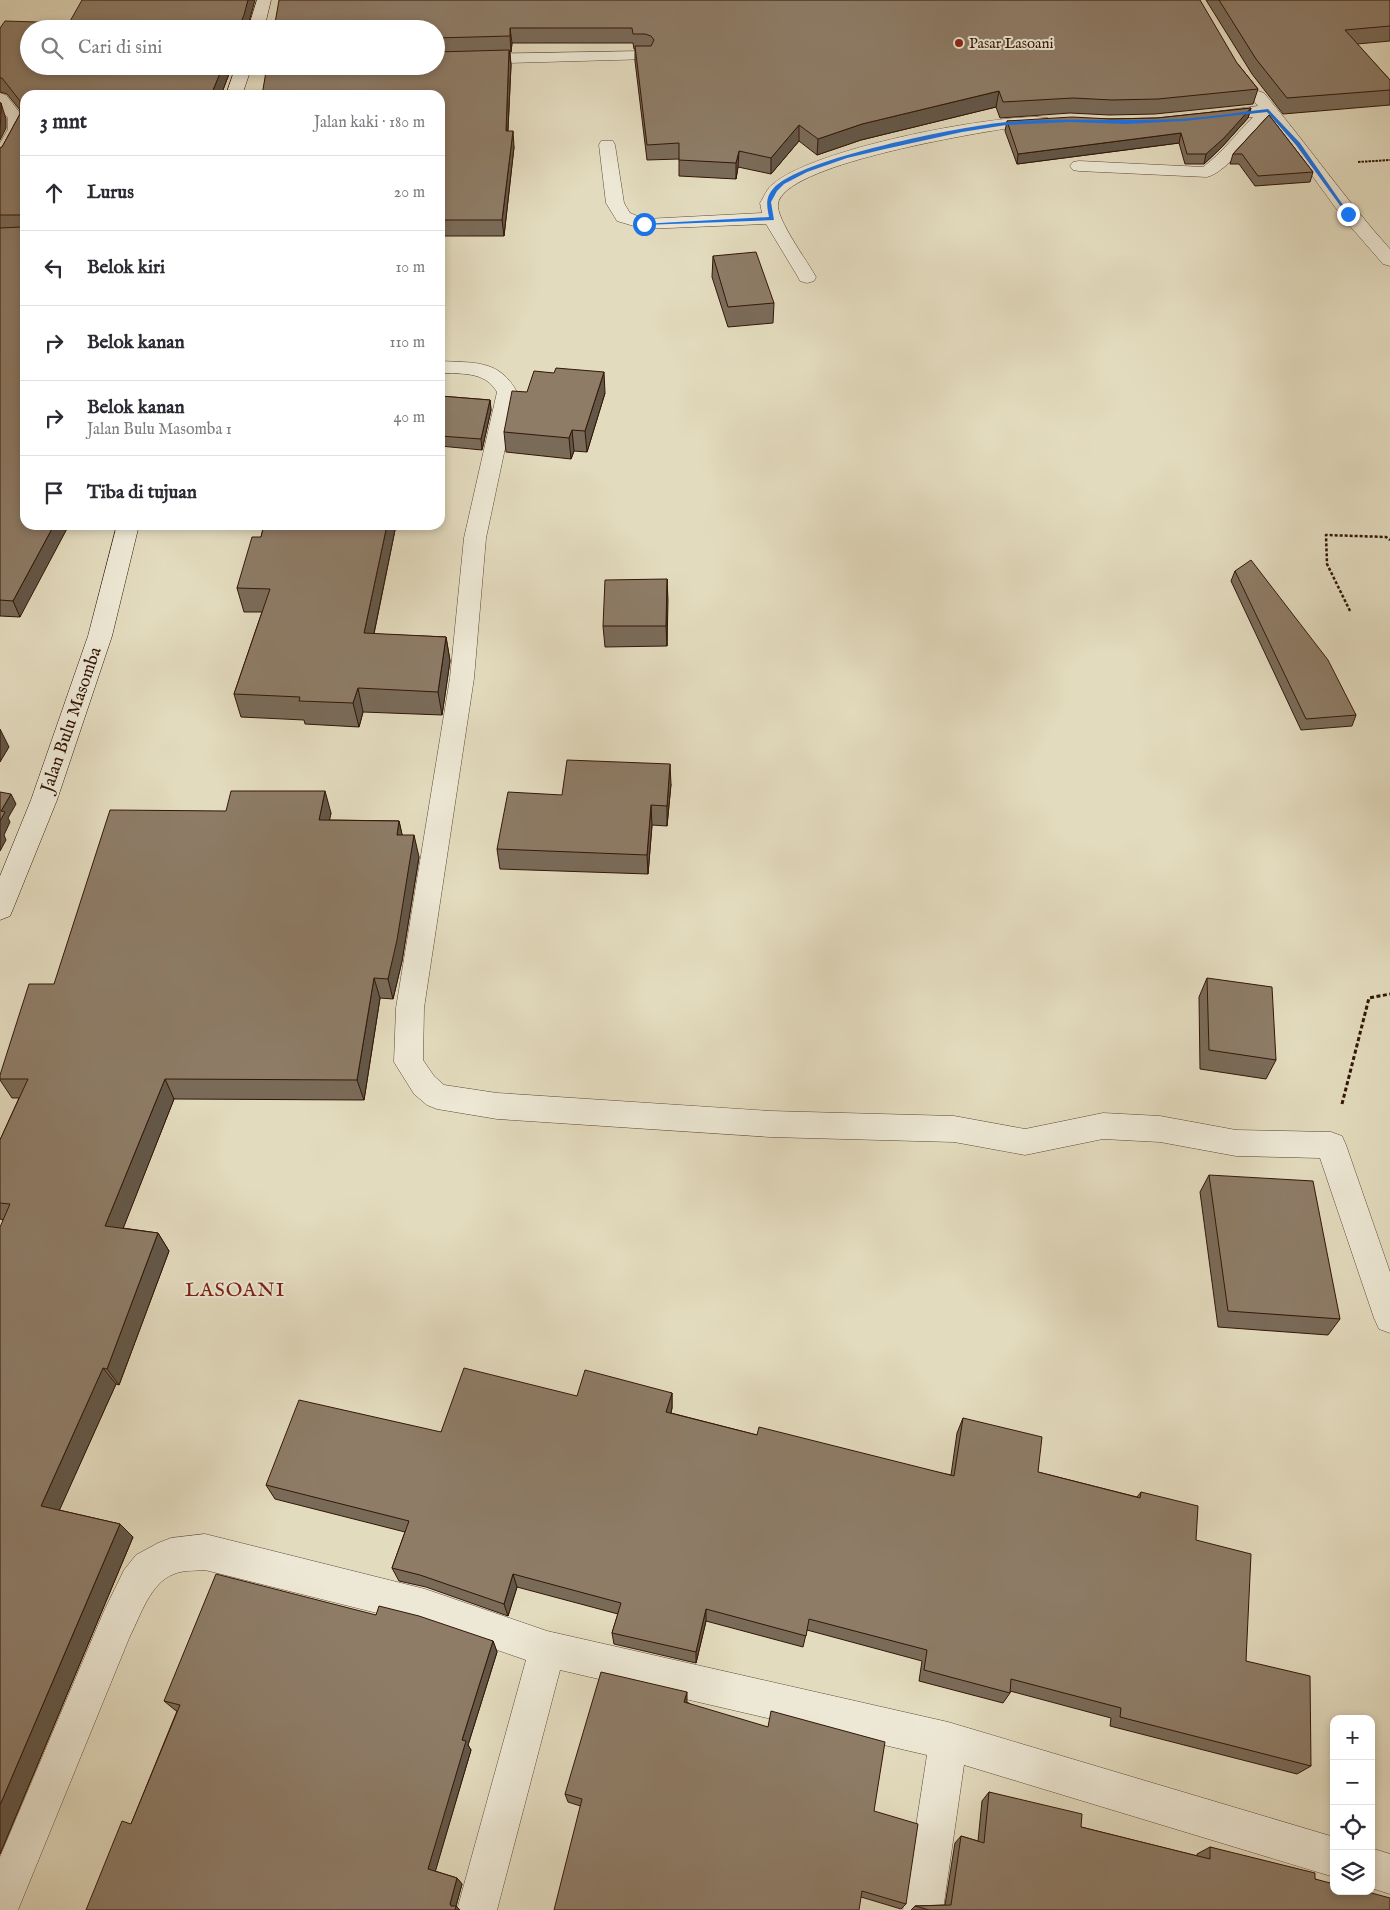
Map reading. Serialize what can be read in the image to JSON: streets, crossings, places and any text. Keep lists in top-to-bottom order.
{
  "streets": {
    "street": ["Jalan Bulu Masomba"]
  },
  "districts": ["LASOANI"],
  "places": ["Pasar Lasoani"],
  "page": {
    "search": "Cari di sini",
    "heading": ["3 mnt", "Jalan kaki · 180 m"],
    "list": [
      ["Lurus", "20 m"],
      ["Belok kiri", "10 m"],
      ["Belok kanan", "110 m"],
      ["Belok kanan", "Jalan Bulu Masomba 1", "40 m"],
      "Tiba di tujuan"
    ],
    "map_buttons": ["+", "−"]
  }
}
